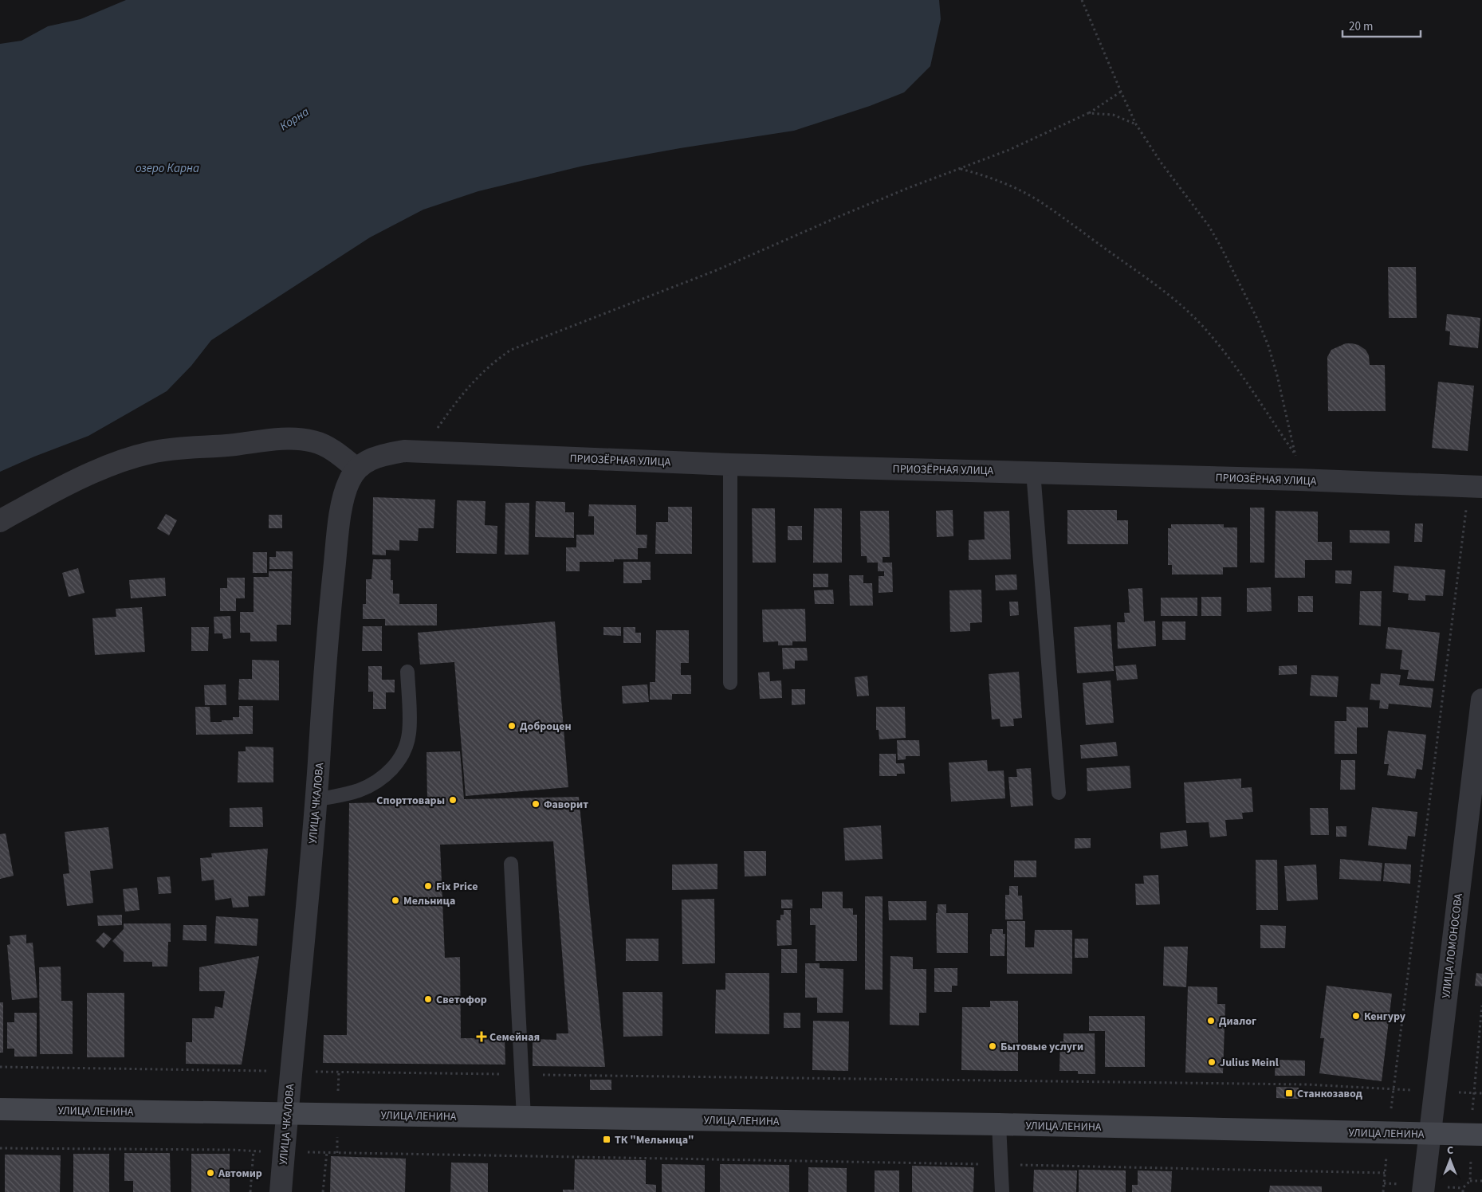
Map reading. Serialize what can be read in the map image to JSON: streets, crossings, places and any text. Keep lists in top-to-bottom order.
{
  "streets": {
    "main road": ["УЛИЦА ЛЕНИНА"],
    "street": ["ПРИОЗЁРНАЯ УЛИЦА", "УЛИЦА ЧКАЛОВА", "УЛИЦА ЛОМОНОСОВА"]
  },
  "crossings": [
    ["УЛИЦА ЧКАЛОВА", "УЛИЦА ЛЕНИНА"],
    ["УЛИЦА ЛОМОНОСОВА", "УЛИЦА ЛЕНИНА"]
  ],
  "water": ["Корна", "озеро Карна"],
  "places": {
    "other": [
      "Доброцен",
      "Спорттовары",
      "Фаворит",
      "Fix Price",
      "Мельница",
      "Светофор",
      "Кенгуру",
      "Диалог",
      "Бытовые услуги",
      "Julius Meinl",
      "Автомир"
    ],
    "health": ["Семейная"],
    "transit": ["Станкозавод", "ТК \"Мельница\""]
  },
  "scale_bar": "20 m",
  "north": "top"
}
